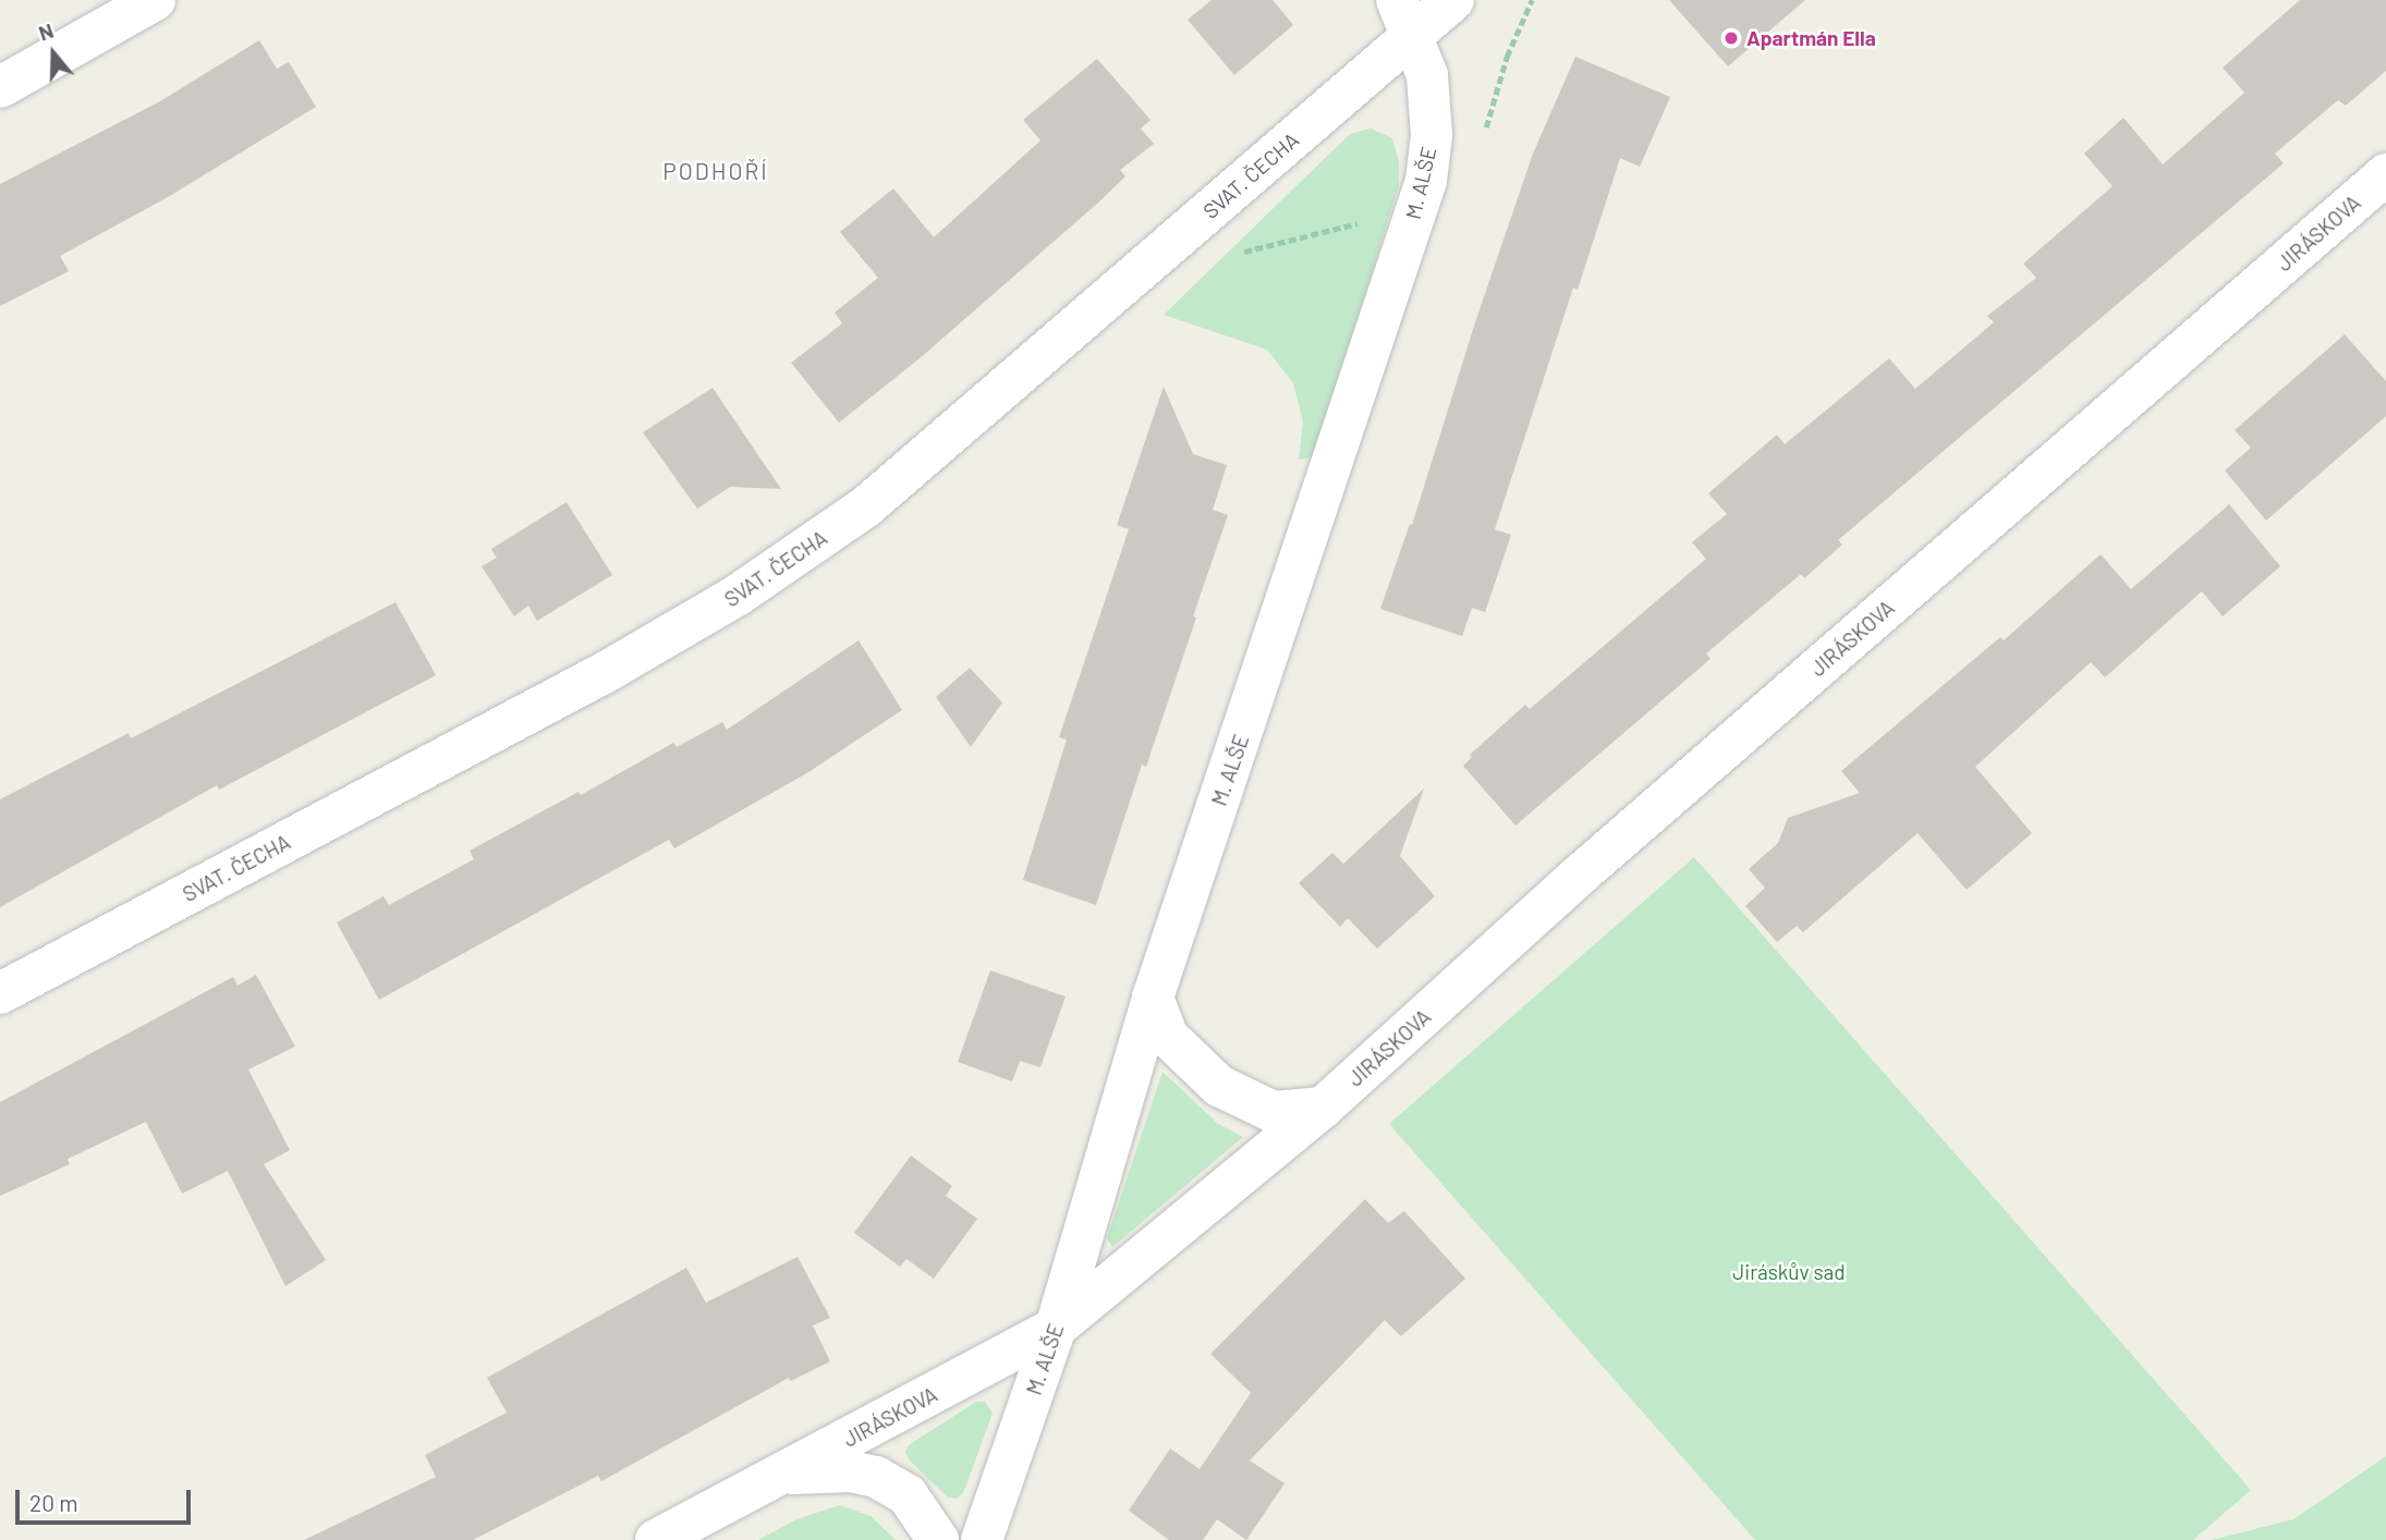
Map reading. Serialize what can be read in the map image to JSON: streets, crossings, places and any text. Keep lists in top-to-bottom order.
{
  "streets": {
    "street": ["SVAT. ČECHA", "M. ALŠE", "JIRÁSKOVA"]
  },
  "crossings": [
    ["SVAT. ČECHA", "M. ALŠE"],
    ["M. ALŠE", "JIRÁSKOVA"]
  ],
  "districts": ["PODHOŘÍ"],
  "parks": ["Jiráskův sad"],
  "places": ["Apartmán Ella"],
  "scale_bar": "20 m",
  "north": "top"
}
